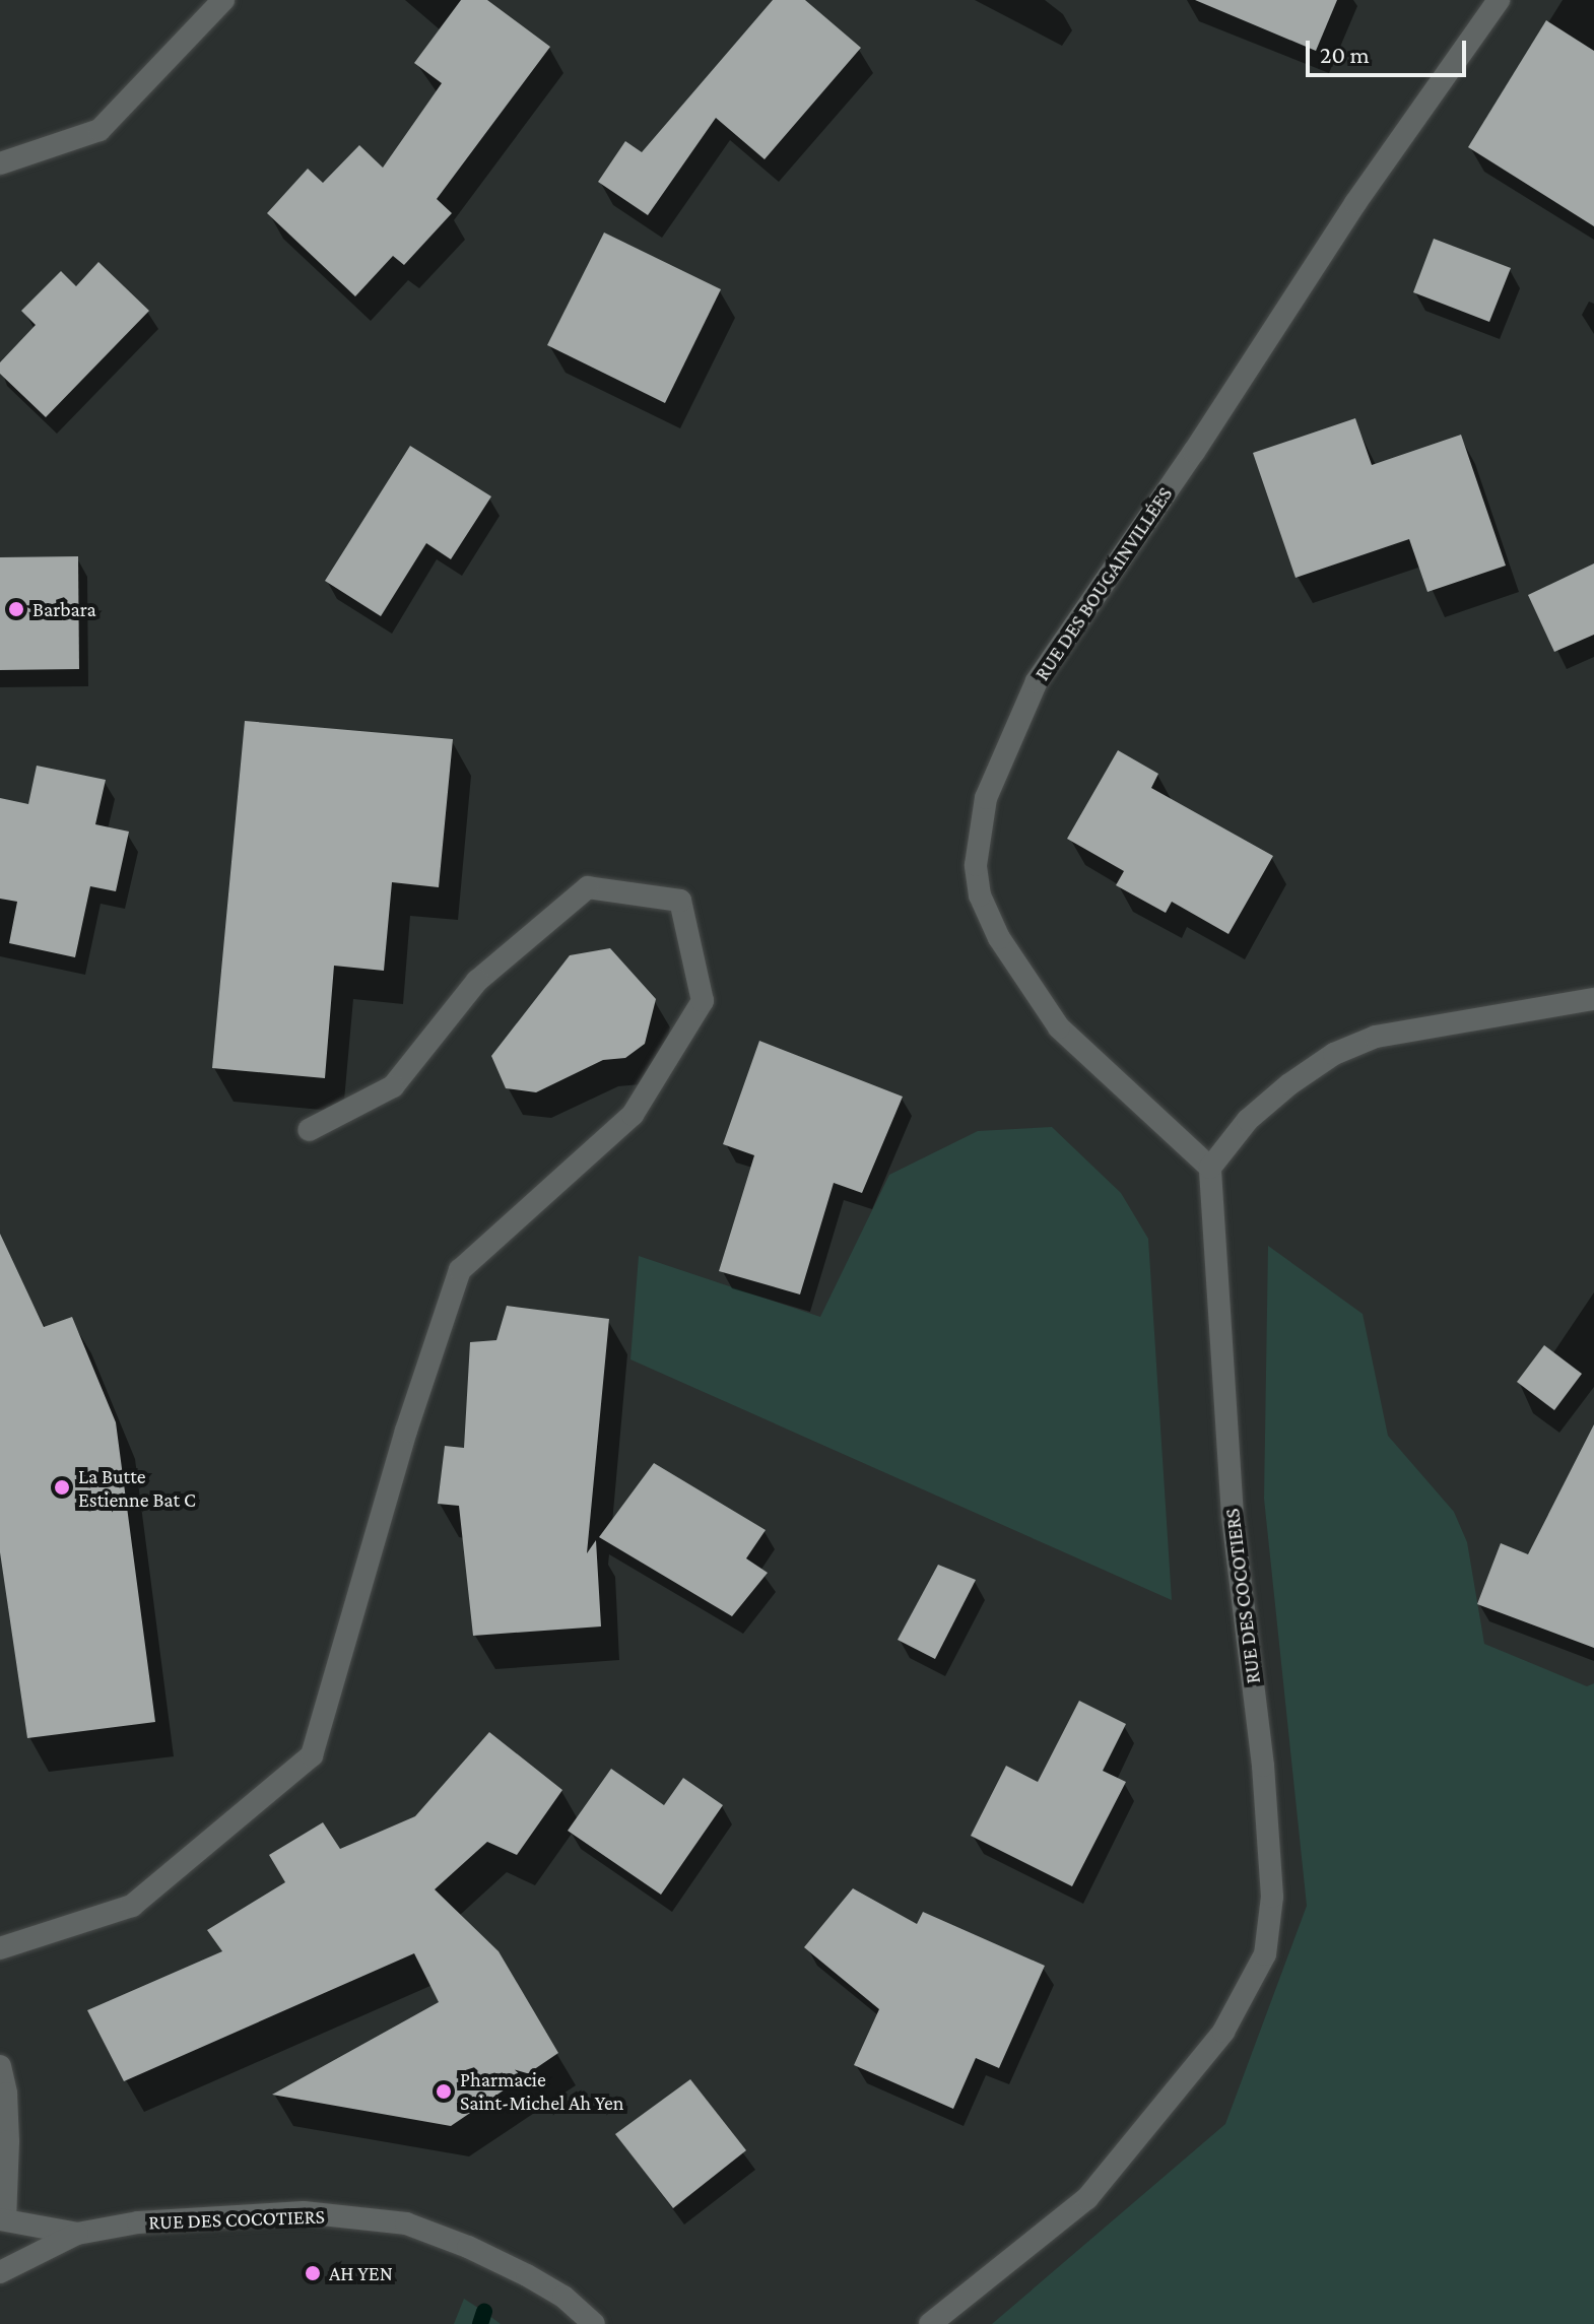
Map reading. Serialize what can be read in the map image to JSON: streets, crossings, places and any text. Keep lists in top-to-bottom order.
{
  "streets": {
    "street": ["RUE DES BOUGAINVILLÉES", "RUE DES COCOTIERS"]
  },
  "crossings": [
    ["RUE DES BOUGAINVILLÉES", "RUE DES COCOTIERS"]
  ],
  "places": [
    "Barbara",
    "La Butte Estienne Bat C",
    "Pharmacie Saint-Michel Ah Yen",
    "AH YEN"
  ],
  "scale_bar": "20 m"
}
